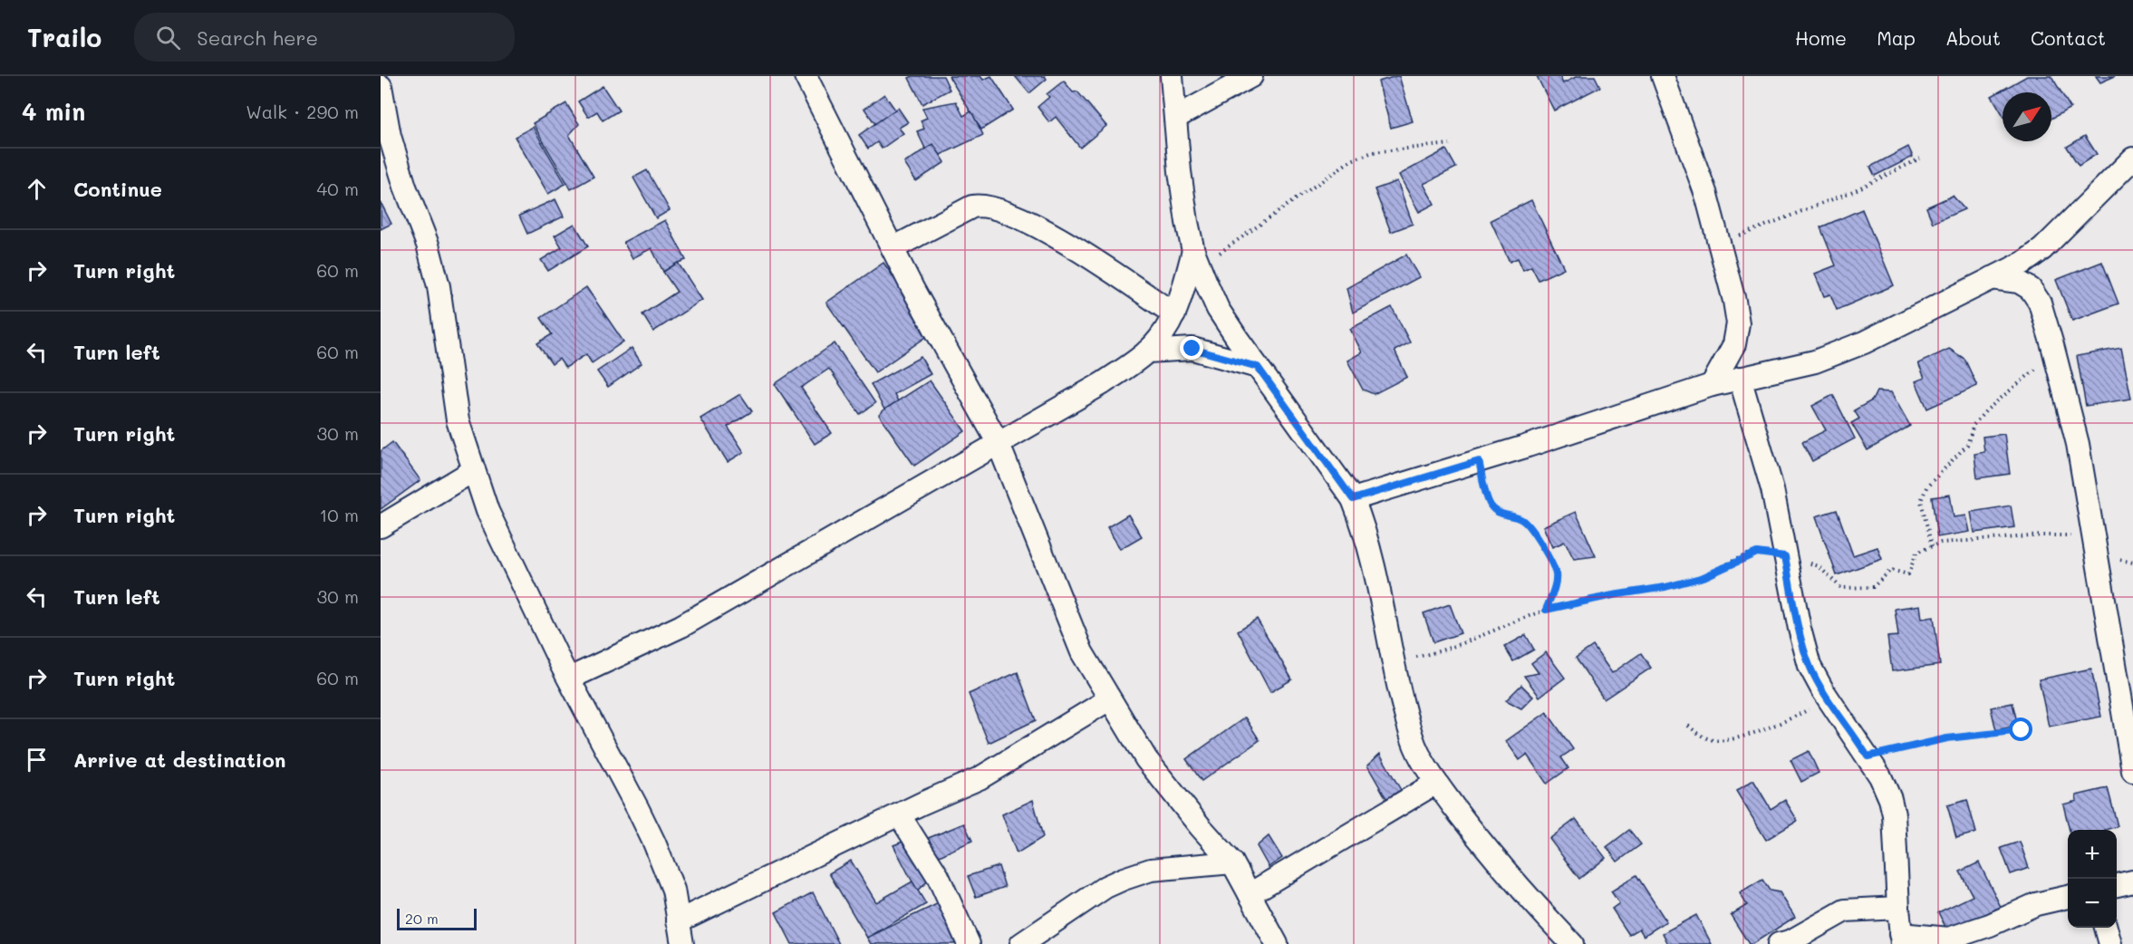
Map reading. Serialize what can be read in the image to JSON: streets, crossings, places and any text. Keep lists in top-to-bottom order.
{
  "scale_bar": "20 m",
  "north": "top right",
  "page": {
    "header": "Trailo",
    "search": "Search here",
    "nav": [
      "Home",
      "Map",
      "About",
      "Contact"
    ],
    "heading": ["4 min", "Walk · 290 m"],
    "list": [
      ["Continue", "40 m"],
      ["Turn right", "60 m"],
      ["Turn left", "60 m"],
      ["Turn right", "30 m"],
      ["Turn right", "10 m"],
      ["Turn left", "30 m"],
      ["Turn right", "60 m"],
      "Arrive at destination"
    ],
    "map_buttons": ["+", "−"],
    "scale": "20 m"
  }
}
